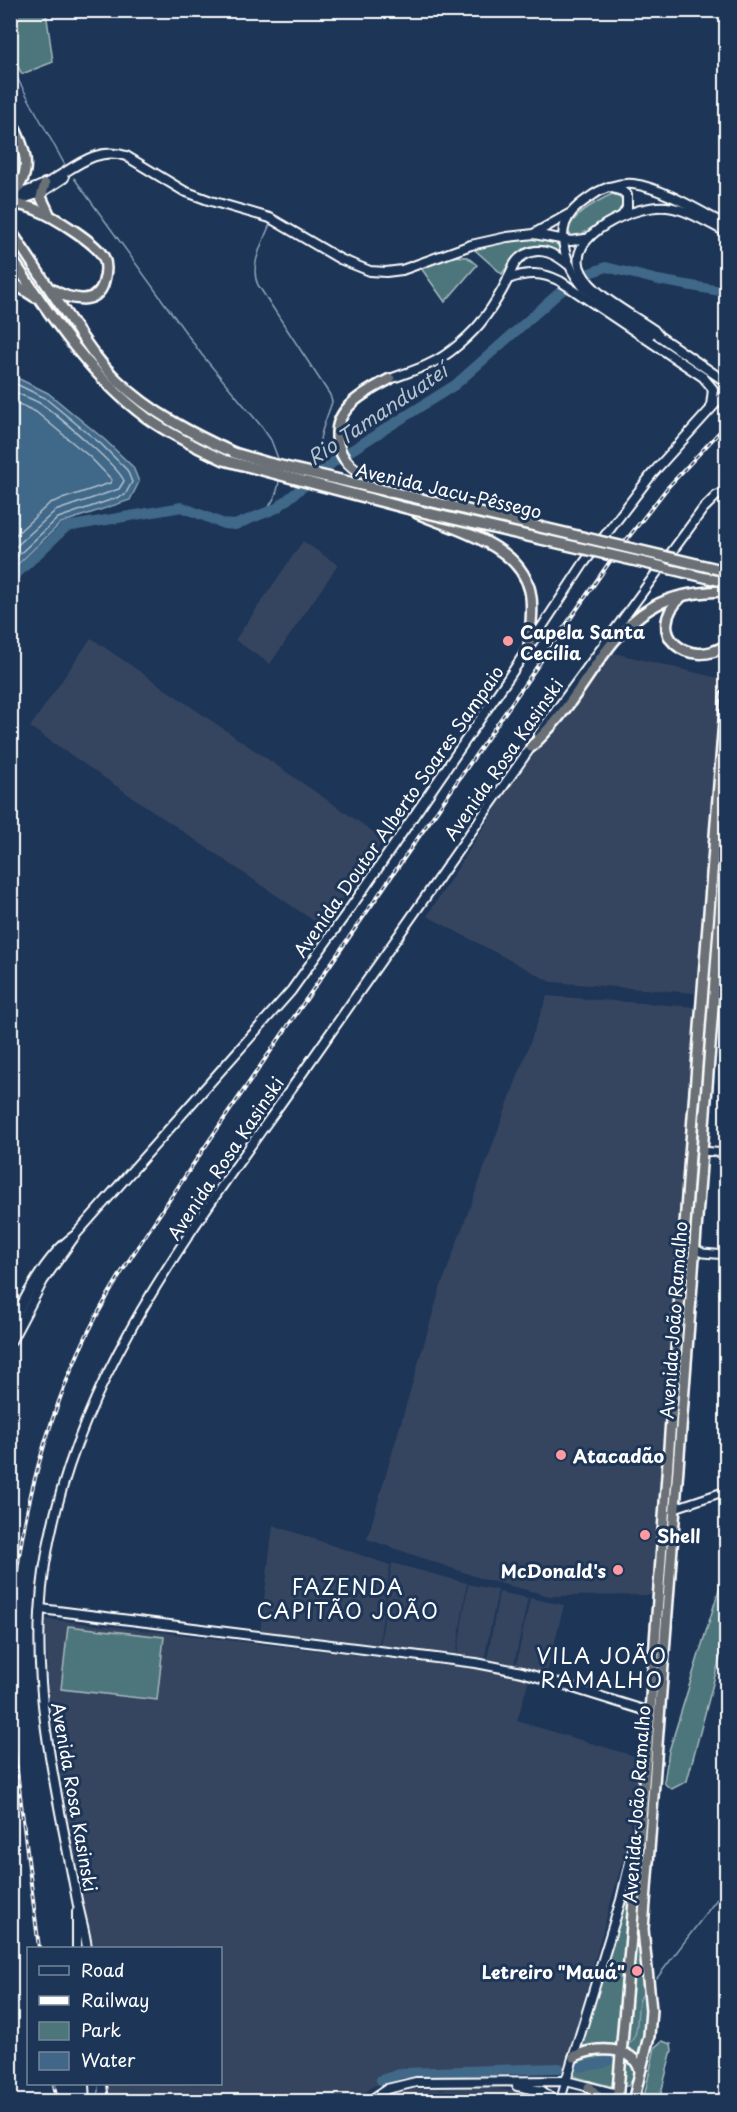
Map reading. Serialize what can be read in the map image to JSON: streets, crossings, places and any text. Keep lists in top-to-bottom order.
{
  "streets": {
    "highway": ["Avenida Jacu-Pêssego", "Avenida João Ramalho"],
    "main road": ["Avenida Rosa Kasinski", "Avenida Doutor Alberto Soares Sampaio"]
  },
  "districts": ["FAZENDA CAPITÃO JOÃO", "VILA JOÃO RAMALHO"],
  "water": ["Rio Tamanduateí"],
  "places": [
    "Capela Santa Cecília",
    "Atacadão",
    "Shell",
    "McDonald's",
    "Letreiro \"Mauá\""
  ],
  "legend": [
    "Road",
    "Railway",
    "Park",
    "Water"
  ]
}
